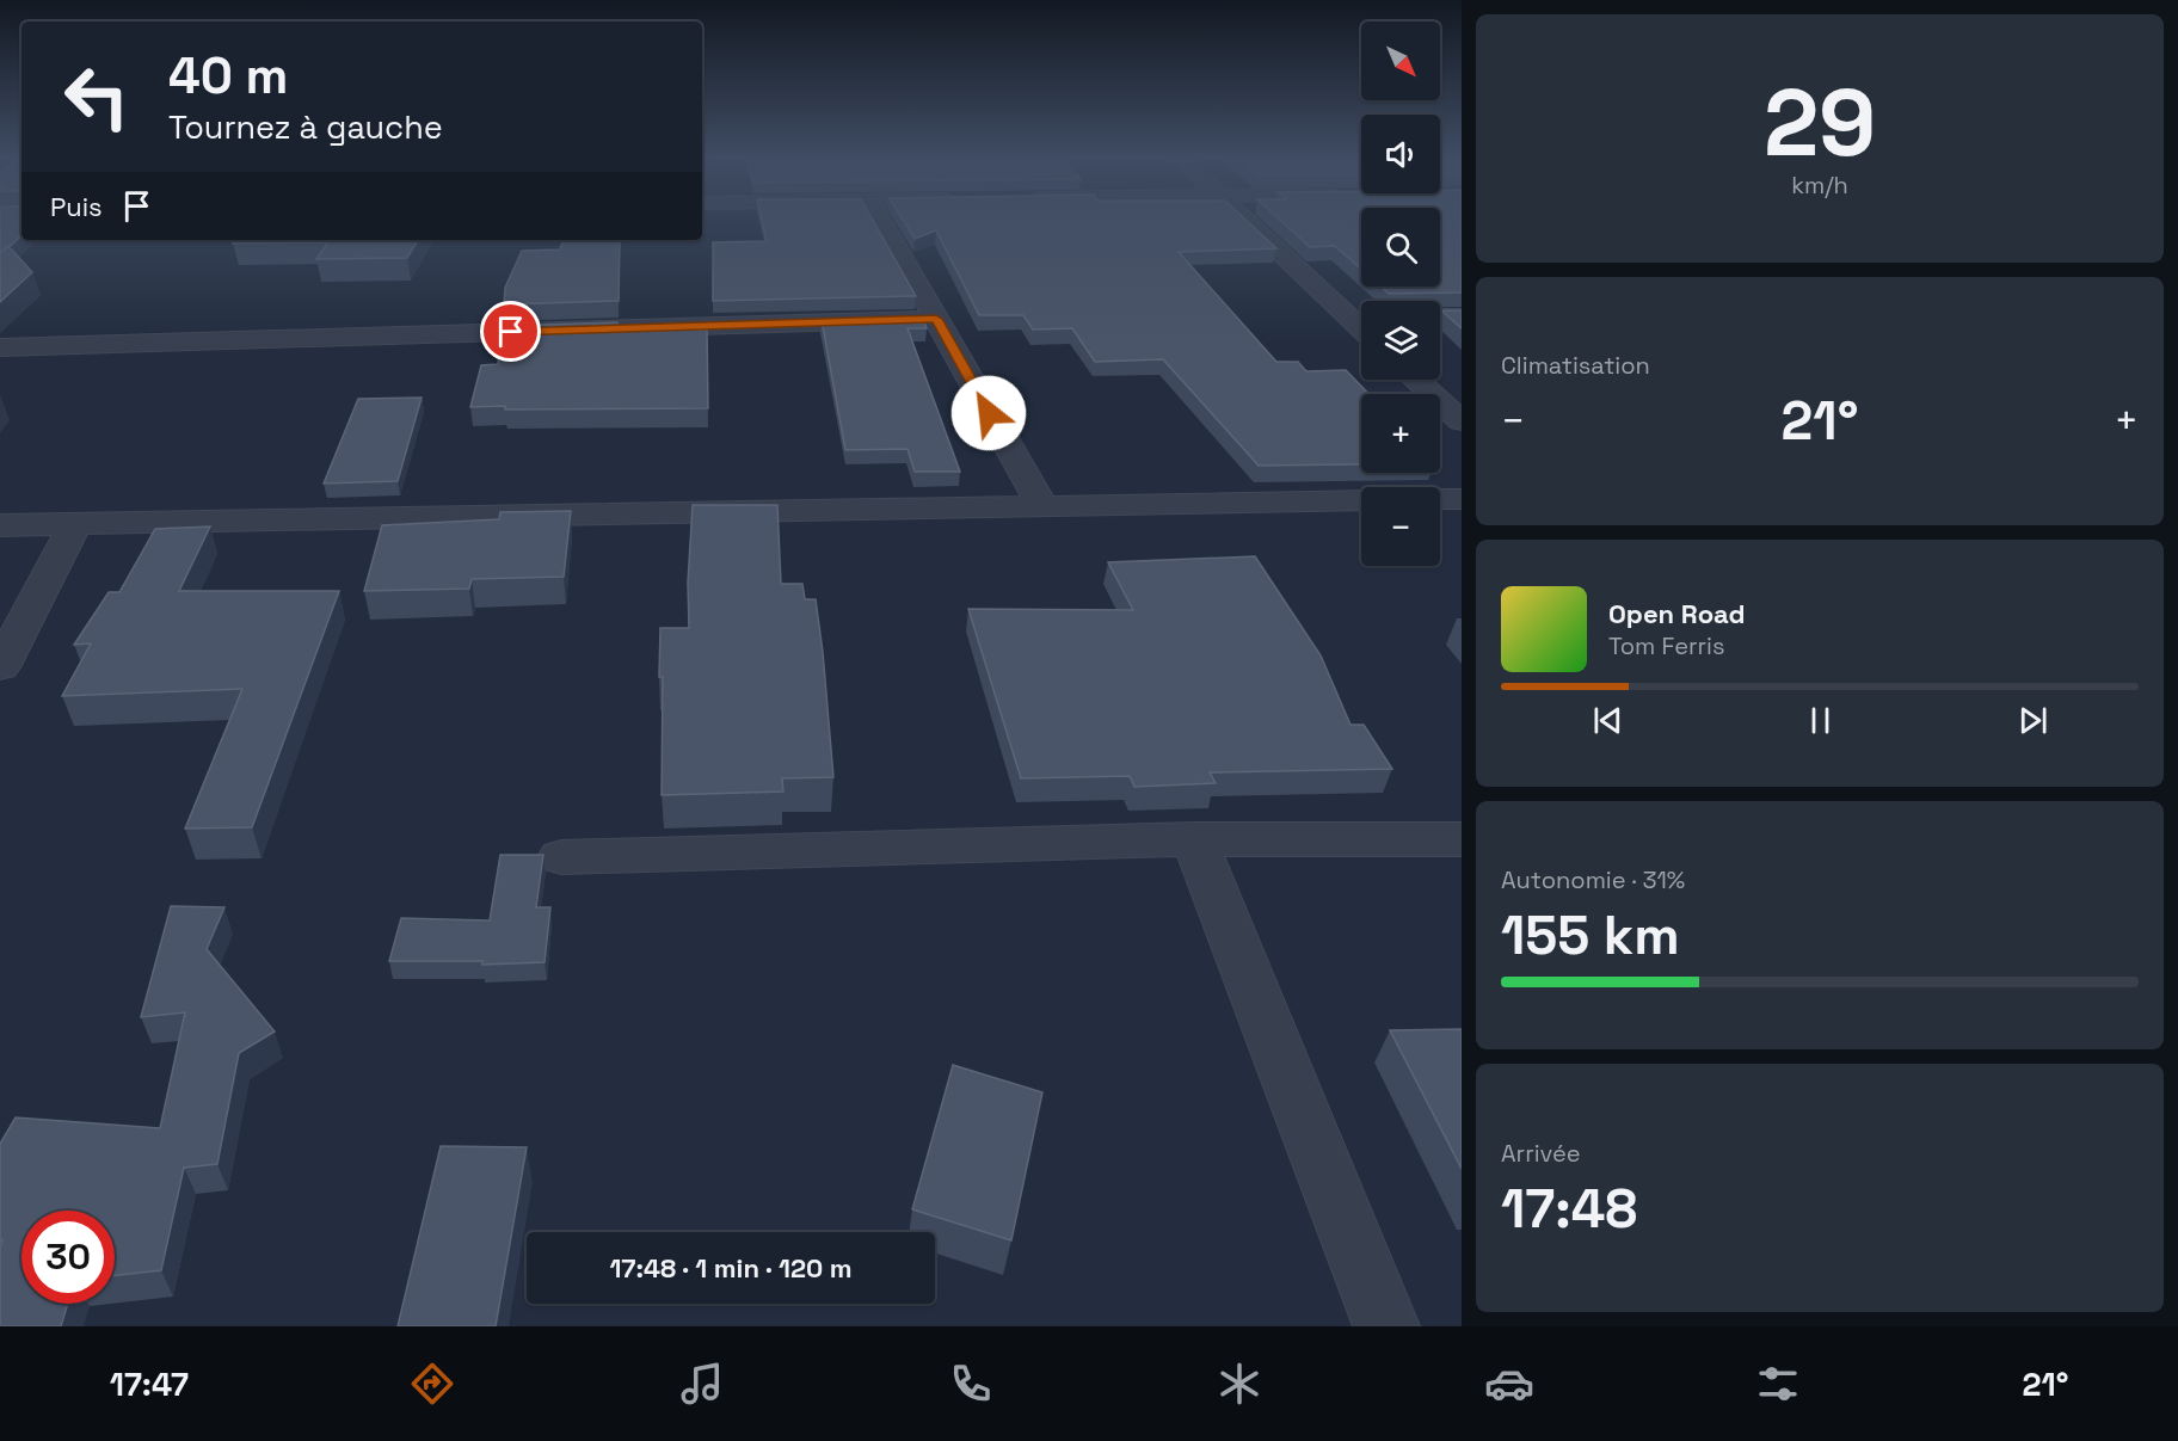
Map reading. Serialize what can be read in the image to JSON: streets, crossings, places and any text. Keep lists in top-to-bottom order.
{
  "north": "bottom right",
  "page": {
    "tile": [
      ["29", "km/h"],
      "Climatisation",
      ["Autonomie · 31%", "155 km"],
      ["Arrivée", "17:48"]
    ],
    "map_buttons": ["+", "−"],
    "turn": ["40 m", "Tournez à gauche"],
    "then": "Puis",
    "heat": ["−", "21°", "+"],
    "song": ["Open Road", "Tom Ferris"],
    "limit": "30",
    "trip": "17:48 · 1 min · 120 m",
    "tabs": ["17:47", "21°"]
  }
}
